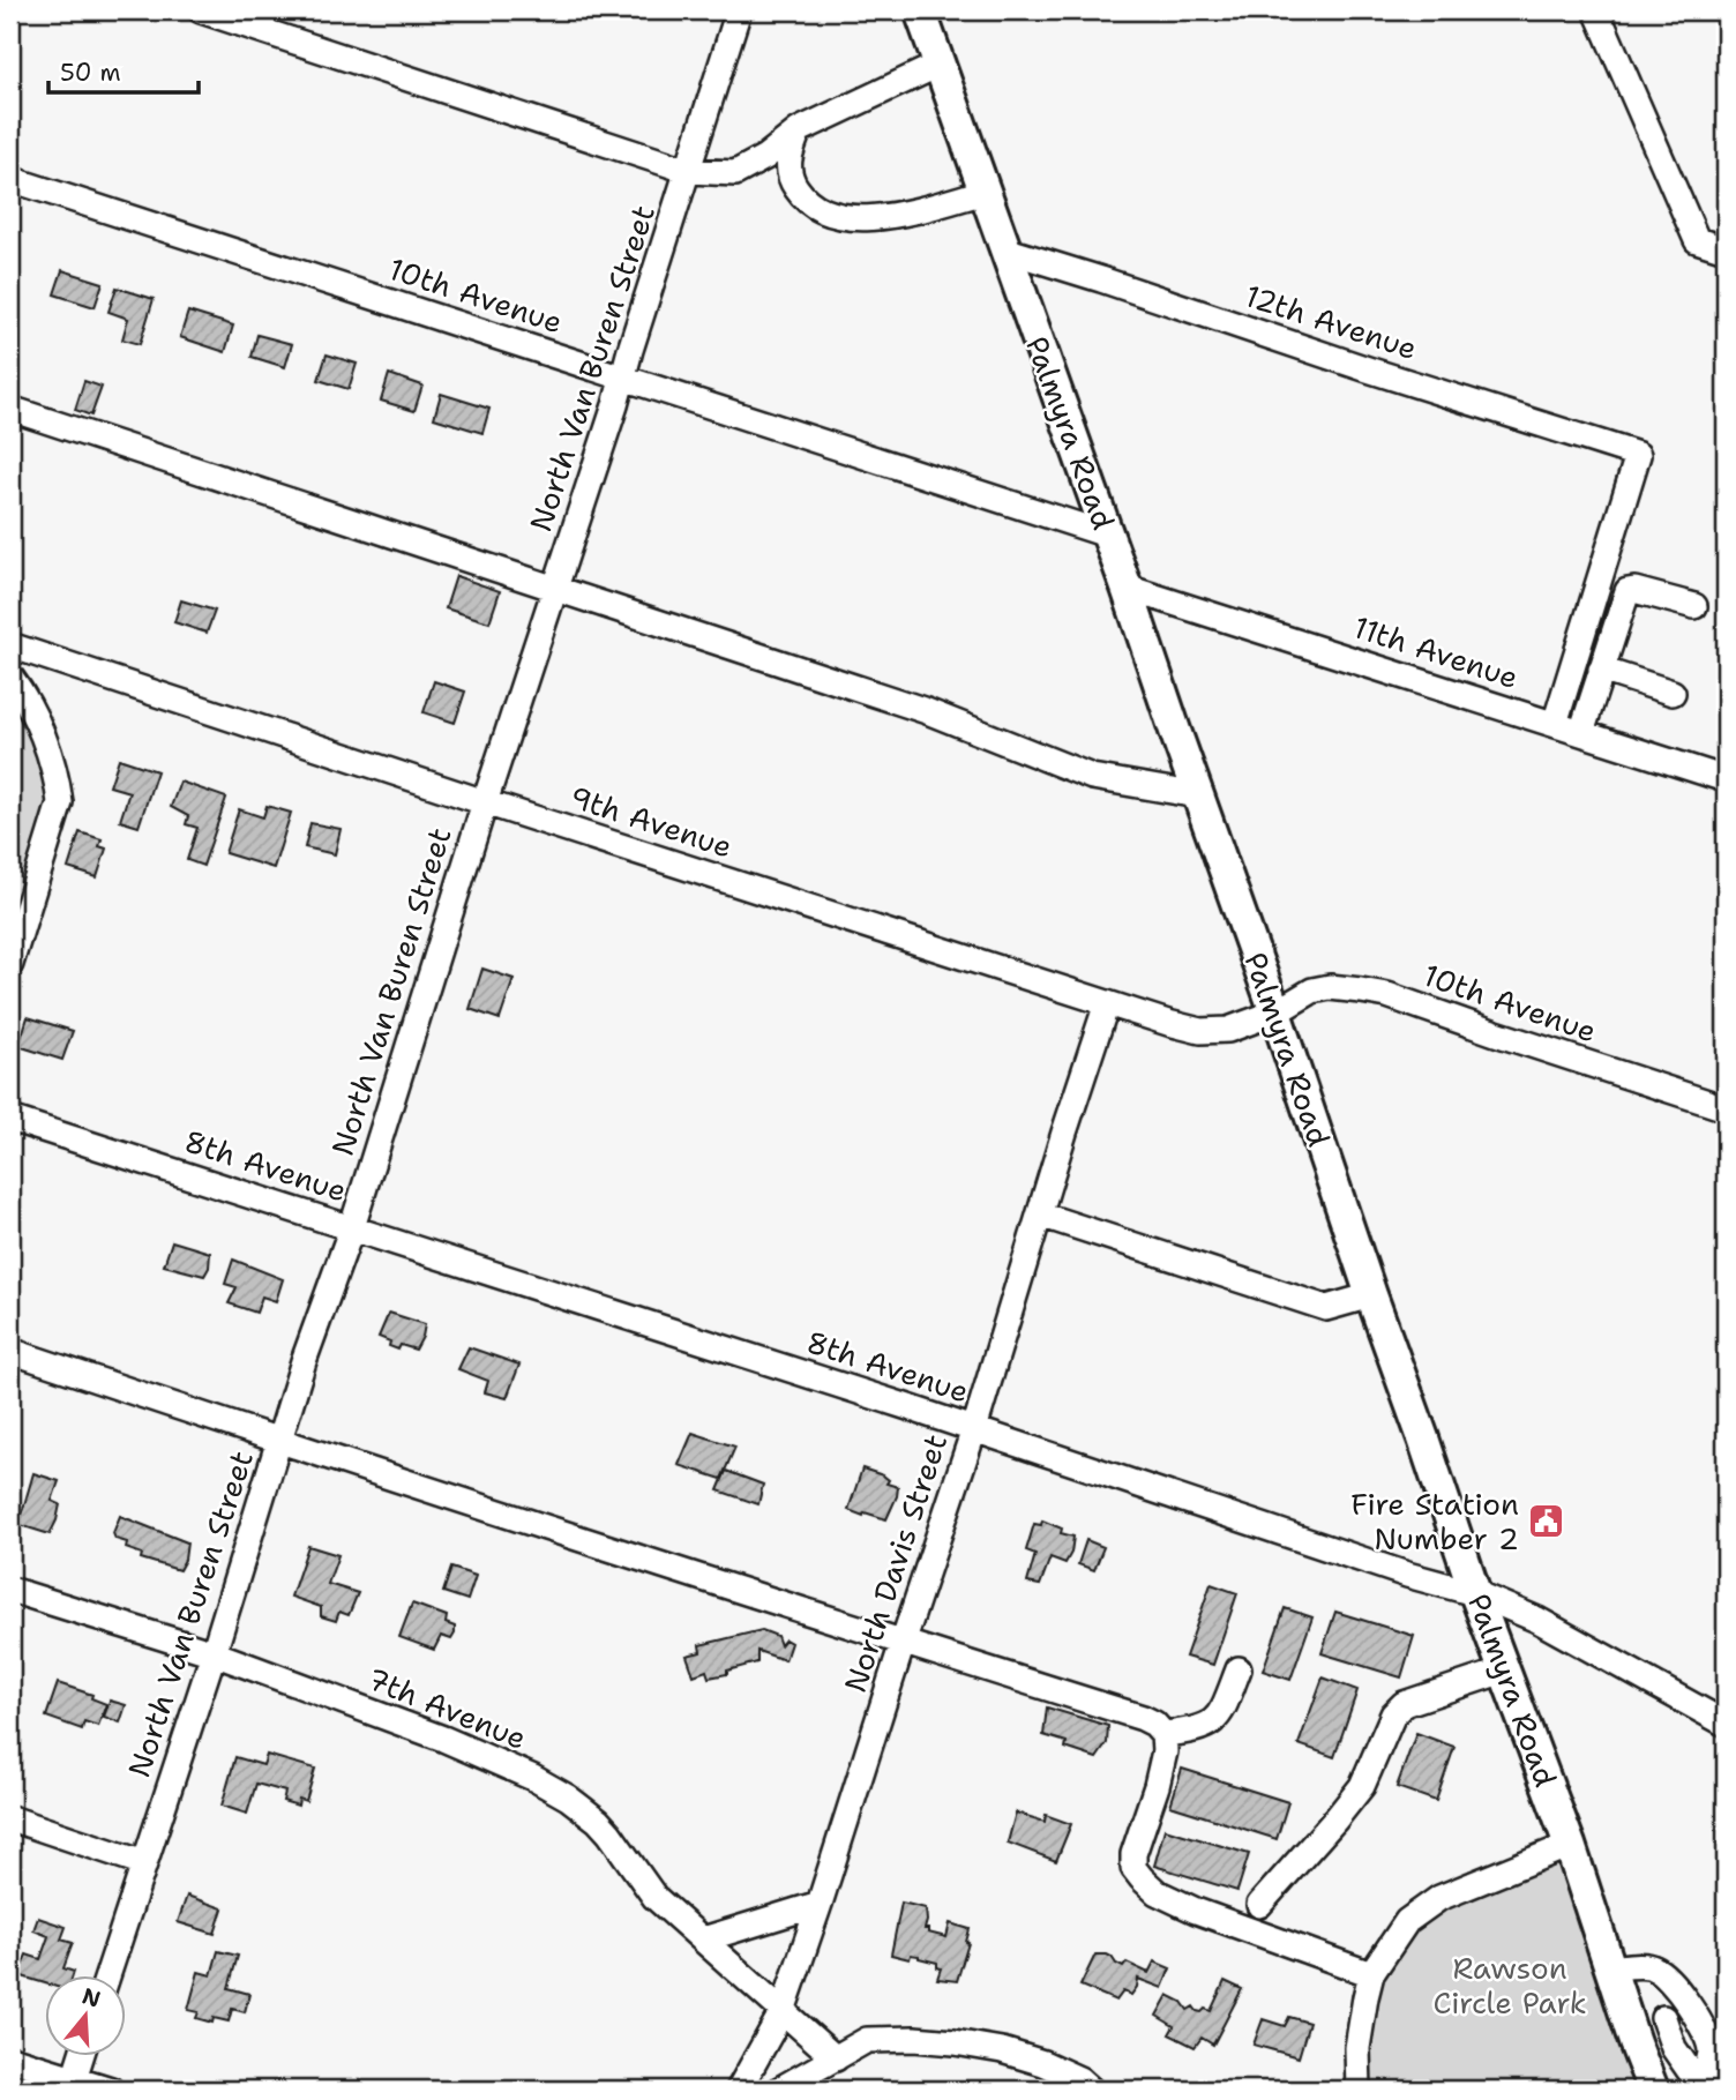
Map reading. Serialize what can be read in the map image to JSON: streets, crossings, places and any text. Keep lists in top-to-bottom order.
{
  "streets": {
    "main road": ["Palmyra Road"],
    "street": [
      "10th Avenue",
      "12th Avenue",
      "North Van Buren Street",
      "11th Avenue",
      "9th Avenue",
      "8th Avenue",
      "North Davis Street",
      "7th Avenue"
    ]
  },
  "crossings": [
    ["10th Avenue", "North Van Buren Street"],
    ["10th Avenue", "Palmyra Road"],
    ["10th Avenue", "9th Avenue"],
    ["12th Avenue", "Palmyra Road"],
    ["12th Avenue", "11th Avenue"],
    ["North Van Buren Street", "9th Avenue"],
    ["North Van Buren Street", "8th Avenue"],
    ["North Van Buren Street", "7th Avenue"],
    ["Palmyra Road", "11th Avenue"],
    ["Palmyra Road", "9th Avenue"],
    ["Palmyra Road", "8th Avenue"],
    ["9th Avenue", "North Davis Street"],
    ["8th Avenue", "North Davis Street"],
    ["North Davis Street", "7th Avenue"]
  ],
  "parks": ["Rawson Circle Park"],
  "places": {
    "public building": ["Fire Station Number 2"]
  },
  "scale_bar": "50 m",
  "north": "top"
}
